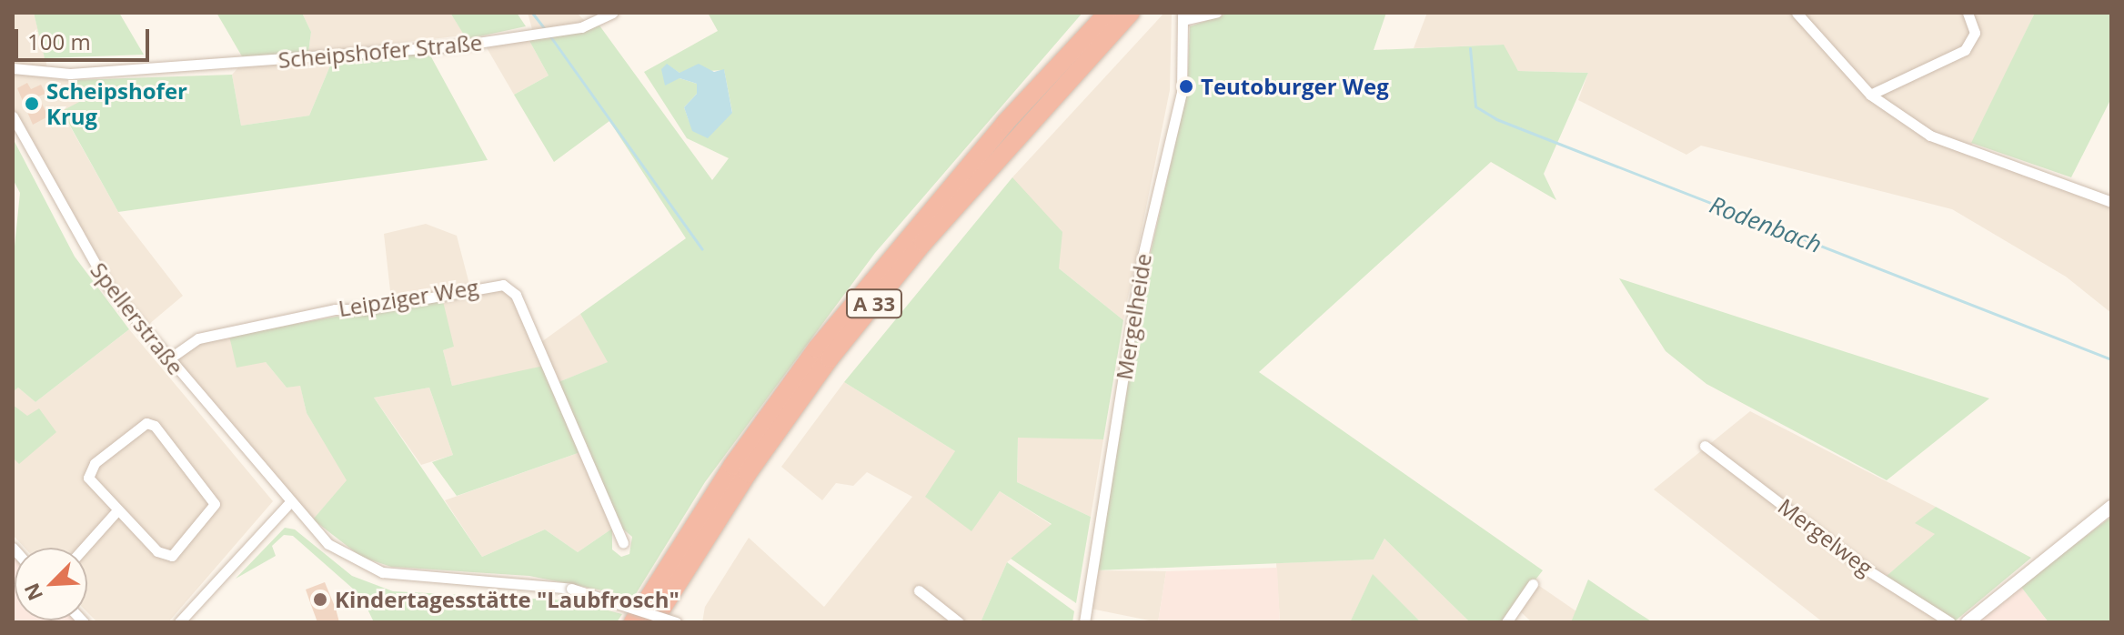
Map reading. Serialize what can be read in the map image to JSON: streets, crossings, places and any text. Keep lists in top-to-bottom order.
{
  "streets": {
    "highway": ["A 33"],
    "street": [
      "Scheipshofer Straße",
      "Leipziger Weg",
      "Mergelheide",
      "Spellerstraße",
      "Mergelweg"
    ]
  },
  "crossings": [
    ["Leipziger Weg", "Spellerstraße"]
  ],
  "water": ["Rodenbach"],
  "places": ["Teutoburger Weg", "Scheipshofer Krug", "Kindertagesstätte \"Laubfrosch\""],
  "scale_bar": "100 m",
  "north": "bottom left"
}
